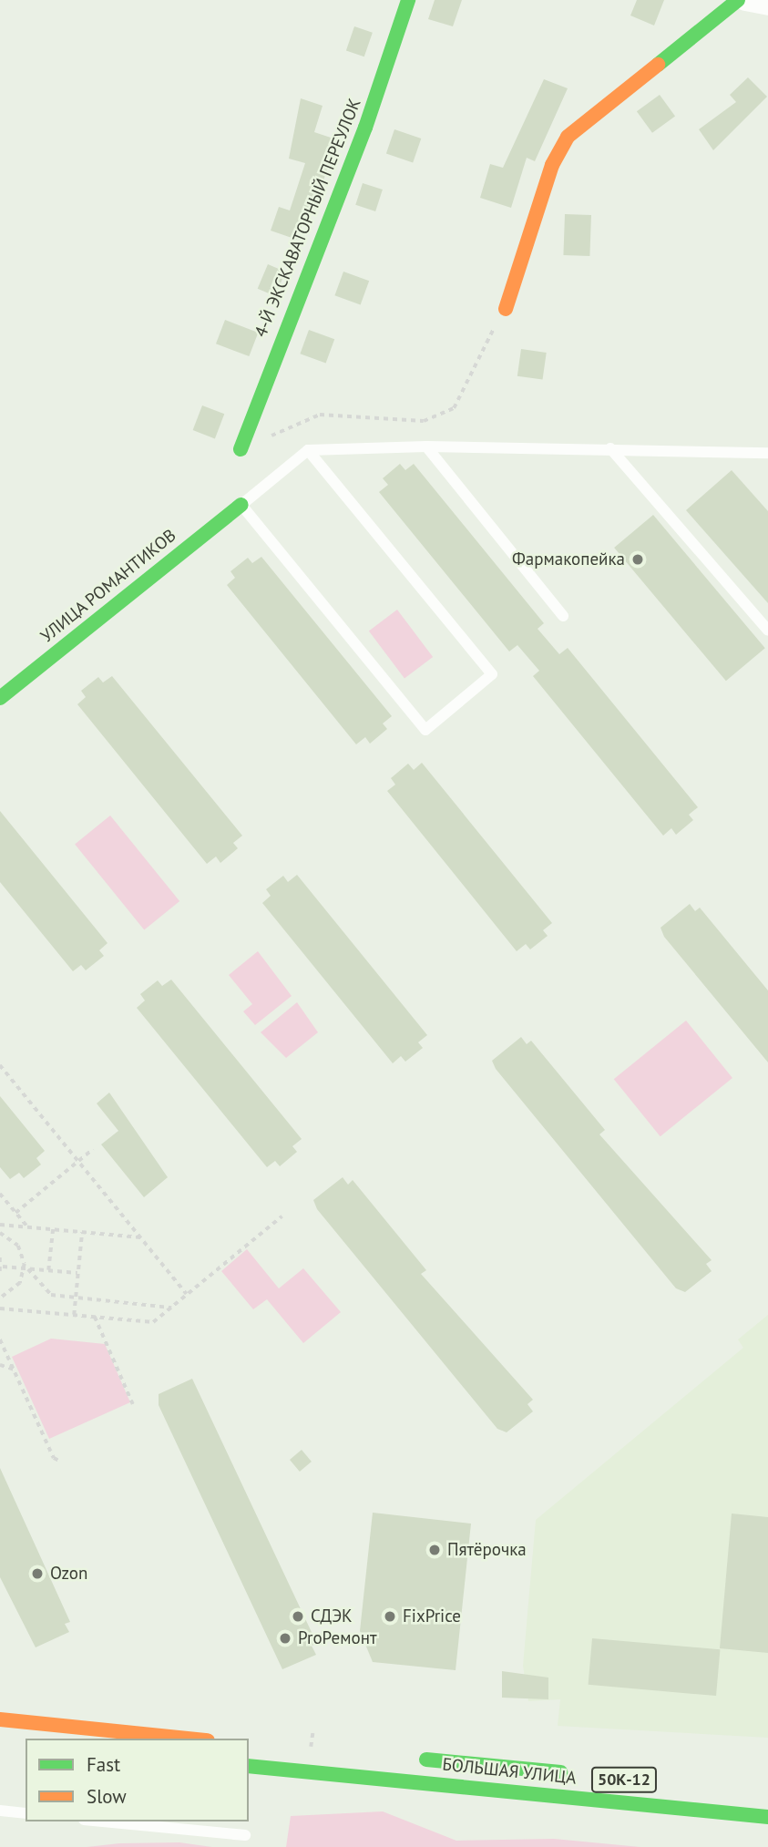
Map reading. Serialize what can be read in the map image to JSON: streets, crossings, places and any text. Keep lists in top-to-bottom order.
{
  "streets": {
    "street": [
      "4-Й ЭКСКАВАТОРНЫЙ ПЕРЕУЛОК",
      "УЛИЦА РОМАНТИКОВ",
      "БОЛЬШАЯ УЛИЦА",
      "50К-12"
    ]
  },
  "places": [
    "Фармакопейка",
    "Пятёрочка",
    "Ozon",
    "СДЭК",
    "FixPrice",
    "ProРемонт"
  ],
  "legend": ["Fast", "Slow"]
}
